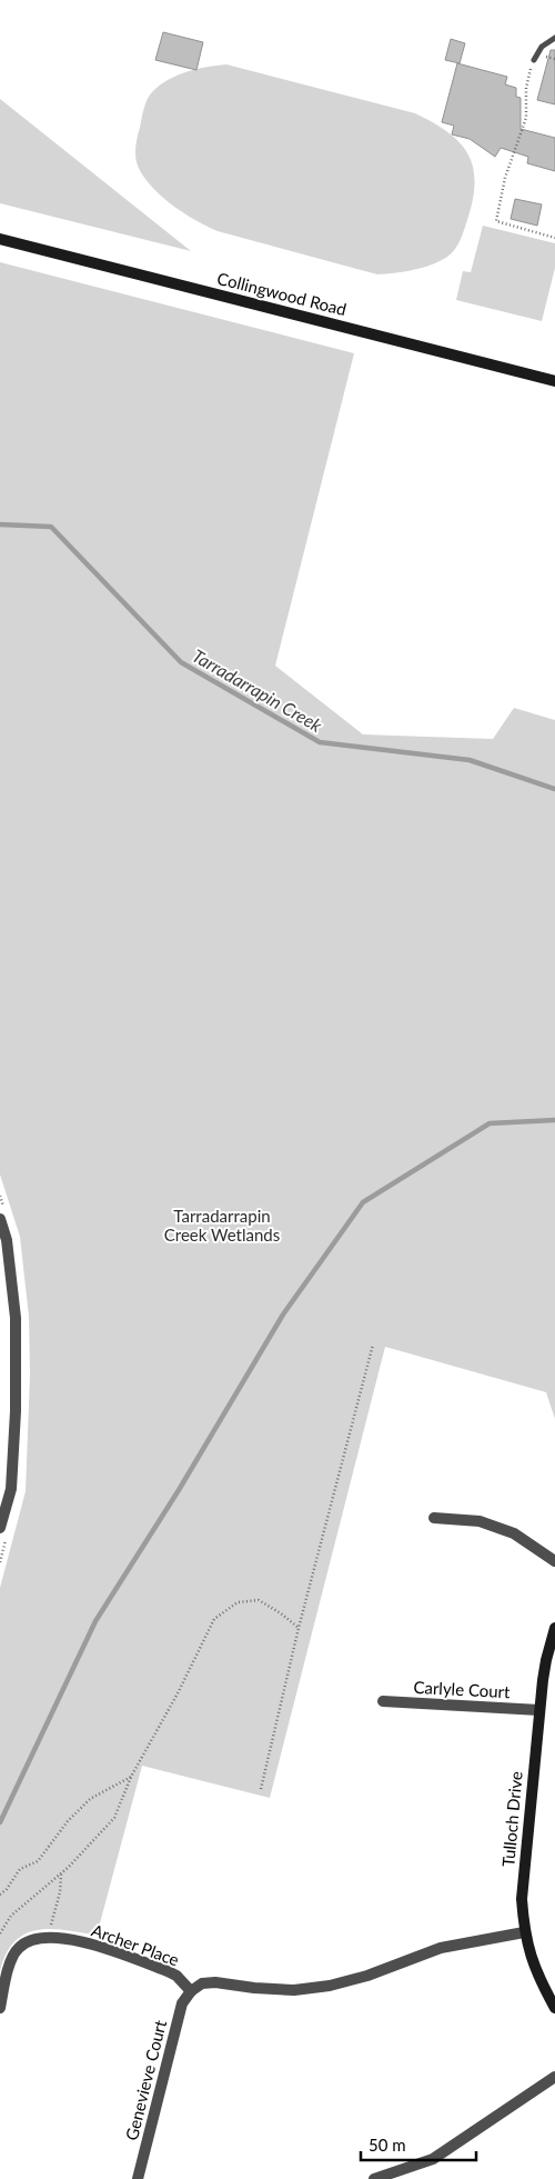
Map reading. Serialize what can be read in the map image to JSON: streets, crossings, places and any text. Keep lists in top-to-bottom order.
{
  "streets": {
    "street": [
      "Collingwood Road",
      "Carlyle Court",
      "Tulloch Drive",
      "Archer Place",
      "Genevieve Court"
    ]
  },
  "crossings": [
    ["Carlyle Court", "Tulloch Drive"],
    ["Archer Place", "Genevieve Court"]
  ],
  "water": ["Tarradarrapin Creek"],
  "parks": ["Tarradarrapin Creek Wetlands"],
  "scale_bar": "50 m"
}
